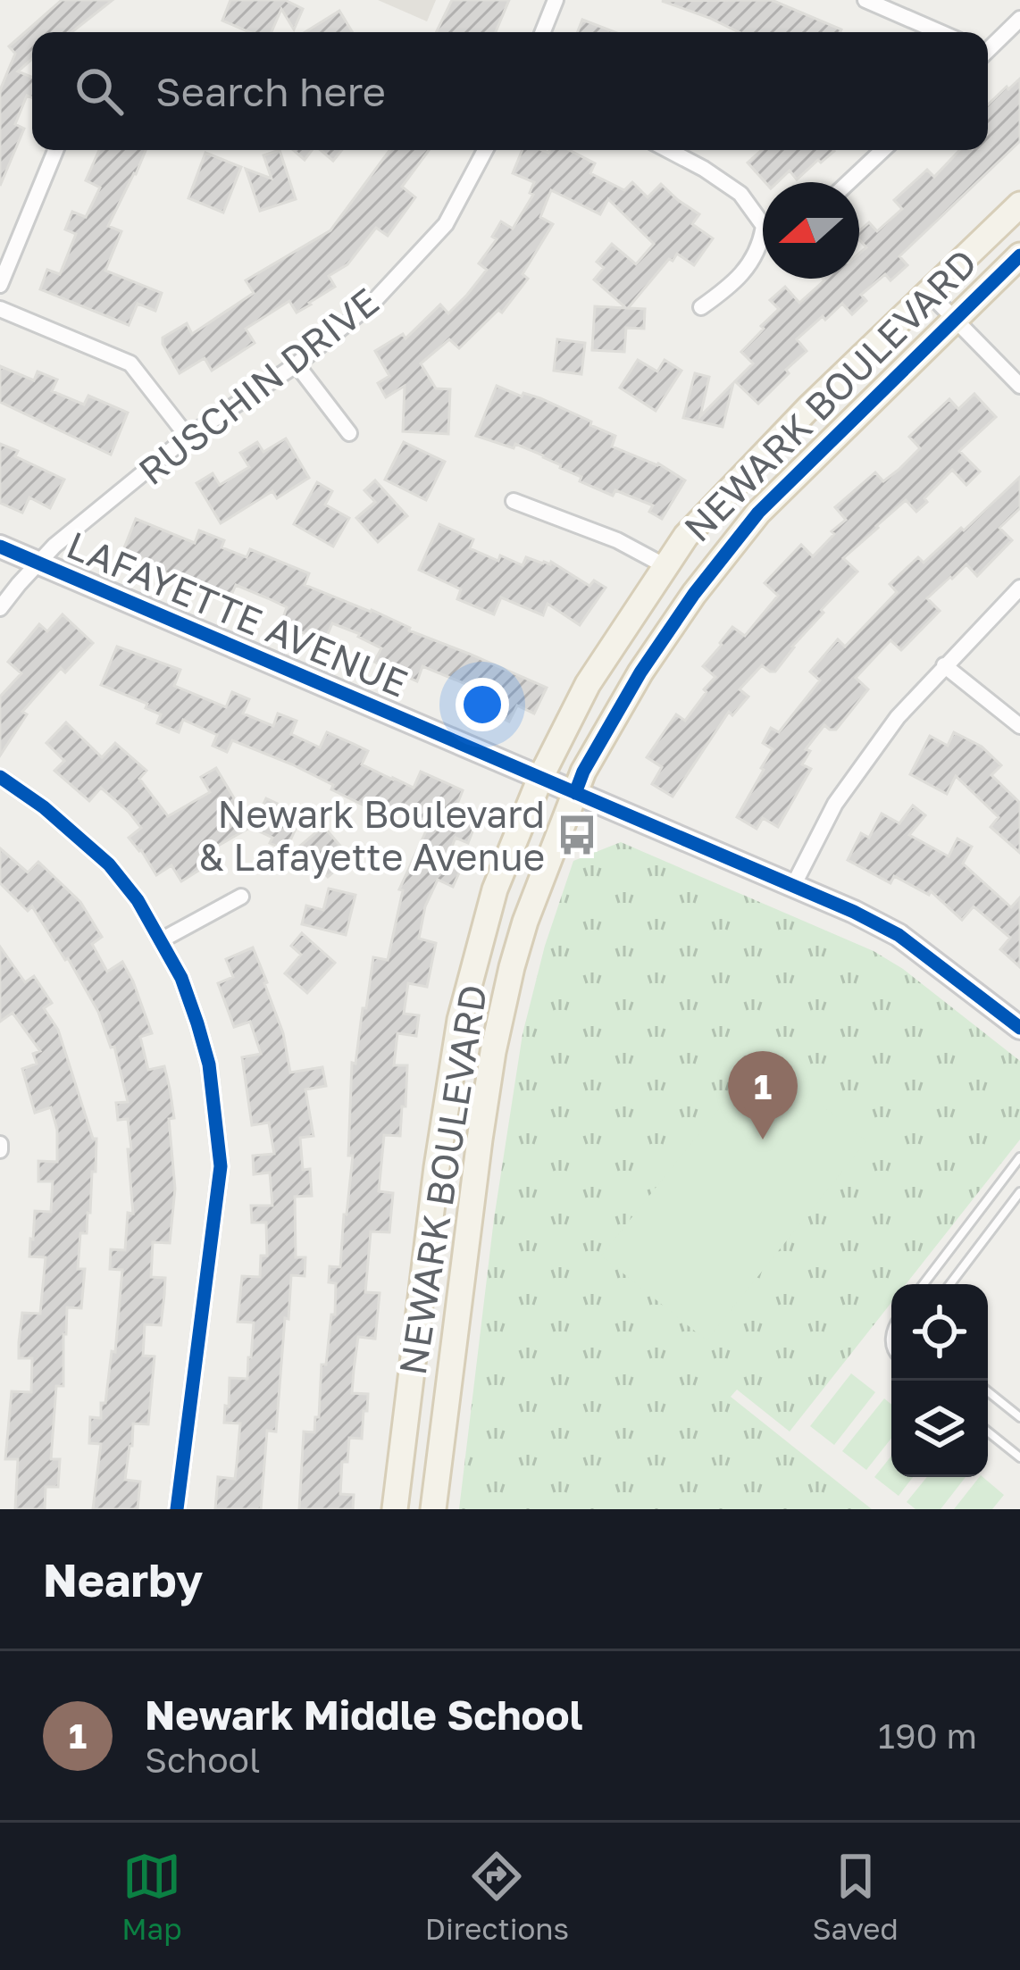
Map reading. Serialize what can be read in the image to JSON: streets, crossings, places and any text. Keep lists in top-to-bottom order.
{
  "streets": {
    "main road": ["NEWARK BOULEVARD"],
    "street": ["RUSCHIN DRIVE", "LAFAYETTE AVENUE"]
  },
  "crossings": [
    ["RUSCHIN DRIVE", "LAFAYETTE AVENUE"],
    ["NEWARK BOULEVARD", "LAFAYETTE AVENUE"]
  ],
  "places": {
    "bus stop": ["Newark Boulevard & Lafayette Avenue"]
  },
  "north": "left",
  "page": {
    "search": "Search here",
    "pins": "1",
    "heading": "Nearby",
    "list": [
      {
        "mark": "1",
        "name": "Newark Middle School",
        "note": "School",
        "value": "190 m"
      }
    ],
    "nav": ["Map", "Directions", "Saved"]
  }
}
